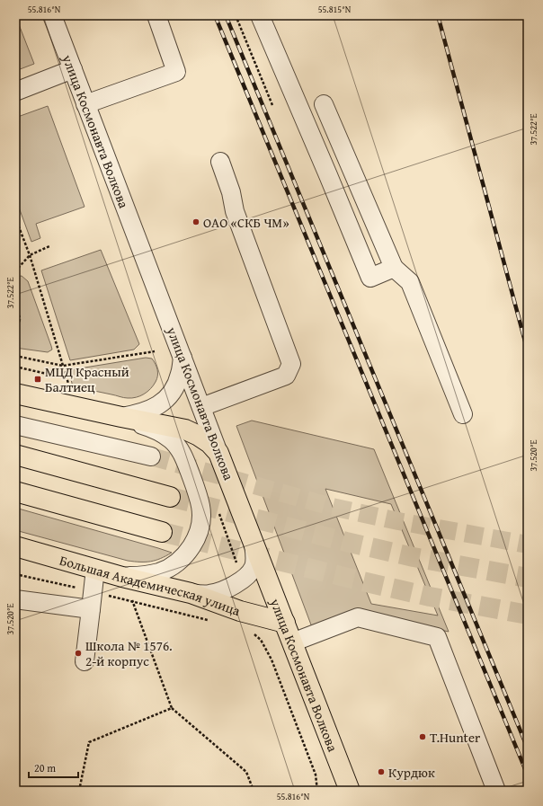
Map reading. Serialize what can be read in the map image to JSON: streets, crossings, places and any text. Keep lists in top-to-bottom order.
{
  "streets": {
    "main road": ["улица Космонавта Волкова", "Большая Академическая улица"]
  },
  "crossings": [
    ["улица Космонавта Волкова", "Большая Академическая улица"]
  ],
  "places": {
    "other": [
      "ОАО «СКБ ЧМ»",
      "Школа № 1576. 2-й корпус",
      "T.Hunter",
      "Курдюк"
    ],
    "transit": ["МЦД Красный Балтиец"]
  },
  "scale_bar": "20 m",
  "coordinates": [
    "55.816°N",
    "55.815°N",
    "37.522°E",
    "37.520°E"
  ]
}
